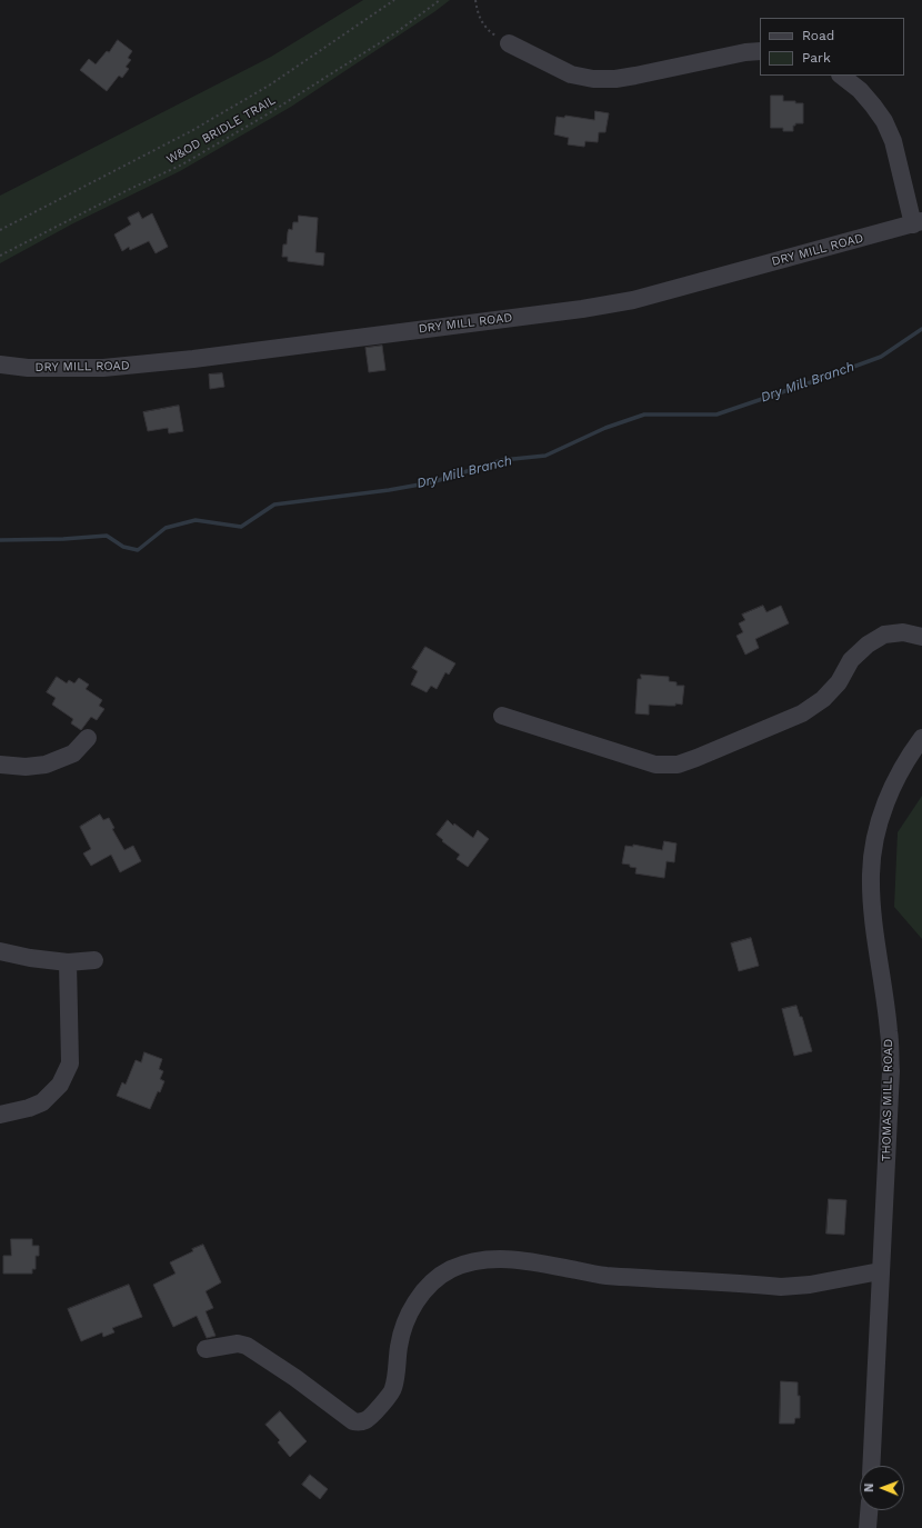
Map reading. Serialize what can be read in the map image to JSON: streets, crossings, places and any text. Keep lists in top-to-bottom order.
{
  "streets": {
    "street": ["DRY MILL ROAD", "THOMAS MILL ROAD"],
    "path": ["W&OD BRIDLE TRAIL"]
  },
  "water": ["Dry Mill Branch"],
  "legend": ["Road", "Park"],
  "north": "left"
}
